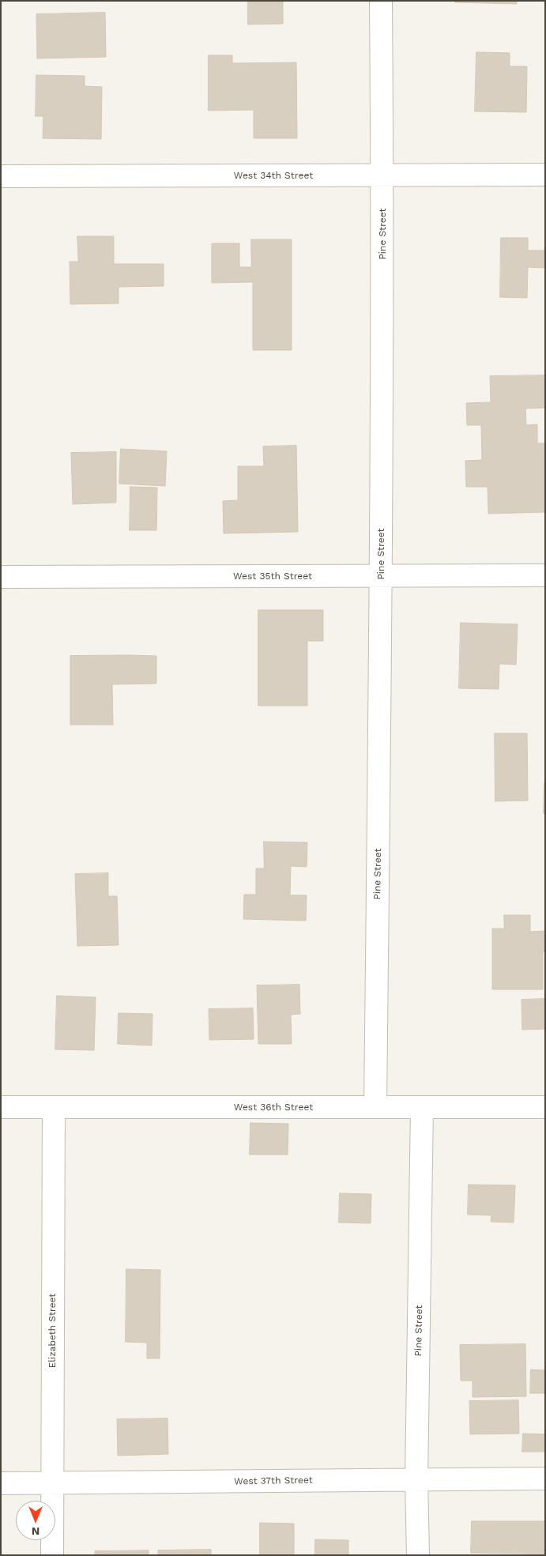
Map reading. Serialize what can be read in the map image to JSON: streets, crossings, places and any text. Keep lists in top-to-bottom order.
{
  "streets": {
    "street": [
      "West 34th Street",
      "Pine Street",
      "West 35th Street",
      "West 36th Street",
      "Elizabeth Street",
      "West 37th Street"
    ]
  },
  "crossings": [
    ["West 34th Street", "Pine Street"],
    ["Pine Street", "West 35th Street"],
    ["Pine Street", "West 36th Street"],
    ["Pine Street", "West 37th Street"],
    ["West 36th Street", "Elizabeth Street"],
    ["Elizabeth Street", "West 37th Street"]
  ],
  "north": "bottom"
}
